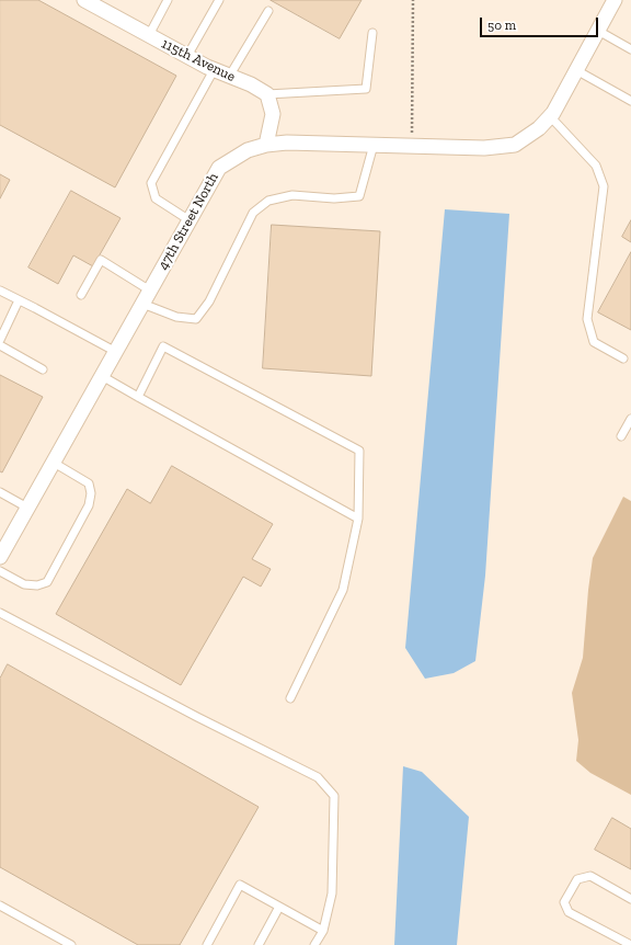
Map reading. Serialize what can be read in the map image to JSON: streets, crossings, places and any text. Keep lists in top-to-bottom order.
{
  "streets": {
    "street": ["115th Avenue", "47th Street North"]
  },
  "scale_bar": "50 m"
}
